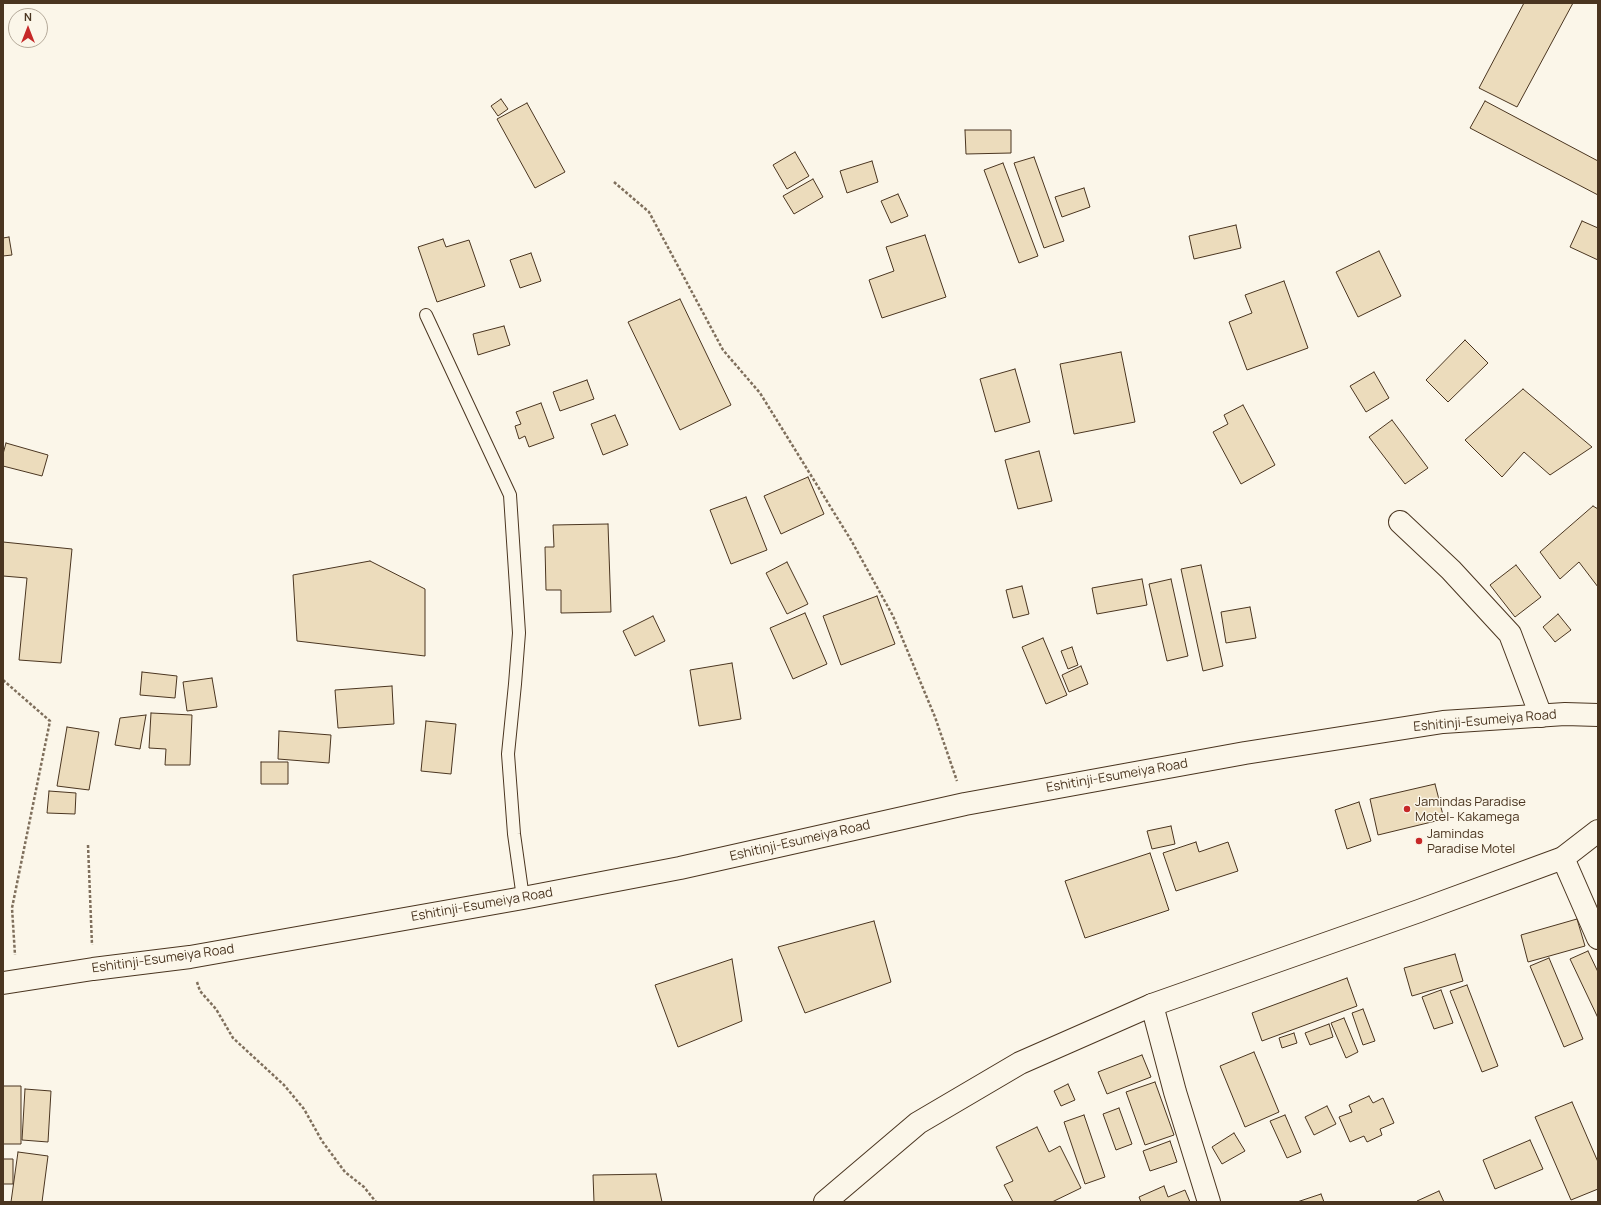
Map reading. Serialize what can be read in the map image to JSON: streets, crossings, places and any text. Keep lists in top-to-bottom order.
{
  "streets": {
    "main road": ["Eshitinji-Esumeiya Road"]
  },
  "places": ["Jamindas Paradise Motel- Kakamega", "Jamindas Paradise Motel"],
  "north": "top"
}
